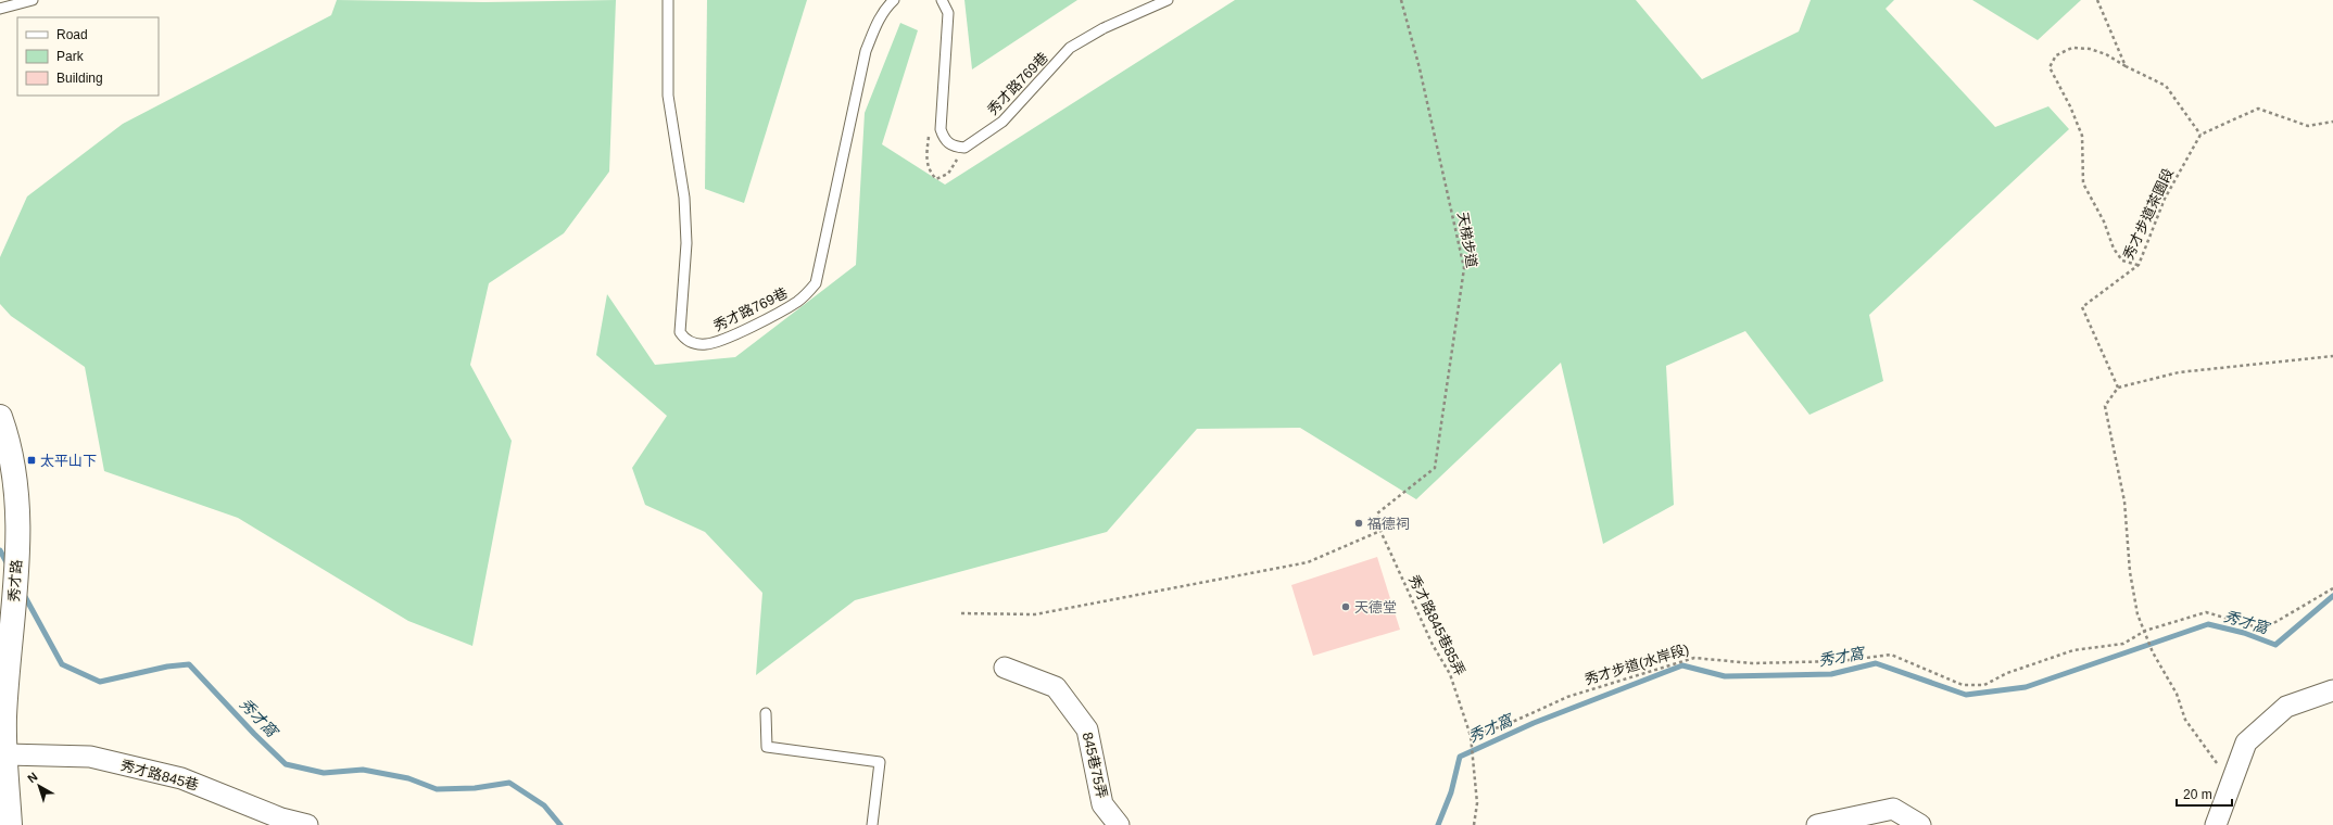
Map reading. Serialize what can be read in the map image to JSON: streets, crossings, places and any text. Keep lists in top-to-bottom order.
{
  "streets": {
    "main road": ["秀才路"],
    "street": ["845巷75弄", "秀才路845巷"],
    "lane": ["秀才路769巷"],
    "path": [
      "秀才步道茶園段",
      "天梯步道",
      "秀才路845巷85弄",
      "秀才步道(水岸段)"
    ]
  },
  "crossings": [
    ["天梯步道", "秀才路845巷85弄"],
    ["秀才路", "秀才路845巷"],
    ["秀才路845巷85弄", "秀才步道(水岸段)"]
  ],
  "water": ["秀才窩"],
  "places": {
    "transit": ["太平山下"],
    "other": ["福德祠", "天德堂"]
  },
  "legend": ["Road", "Park", "Building"],
  "scale_bar": "20 m",
  "north": "top left"
}
